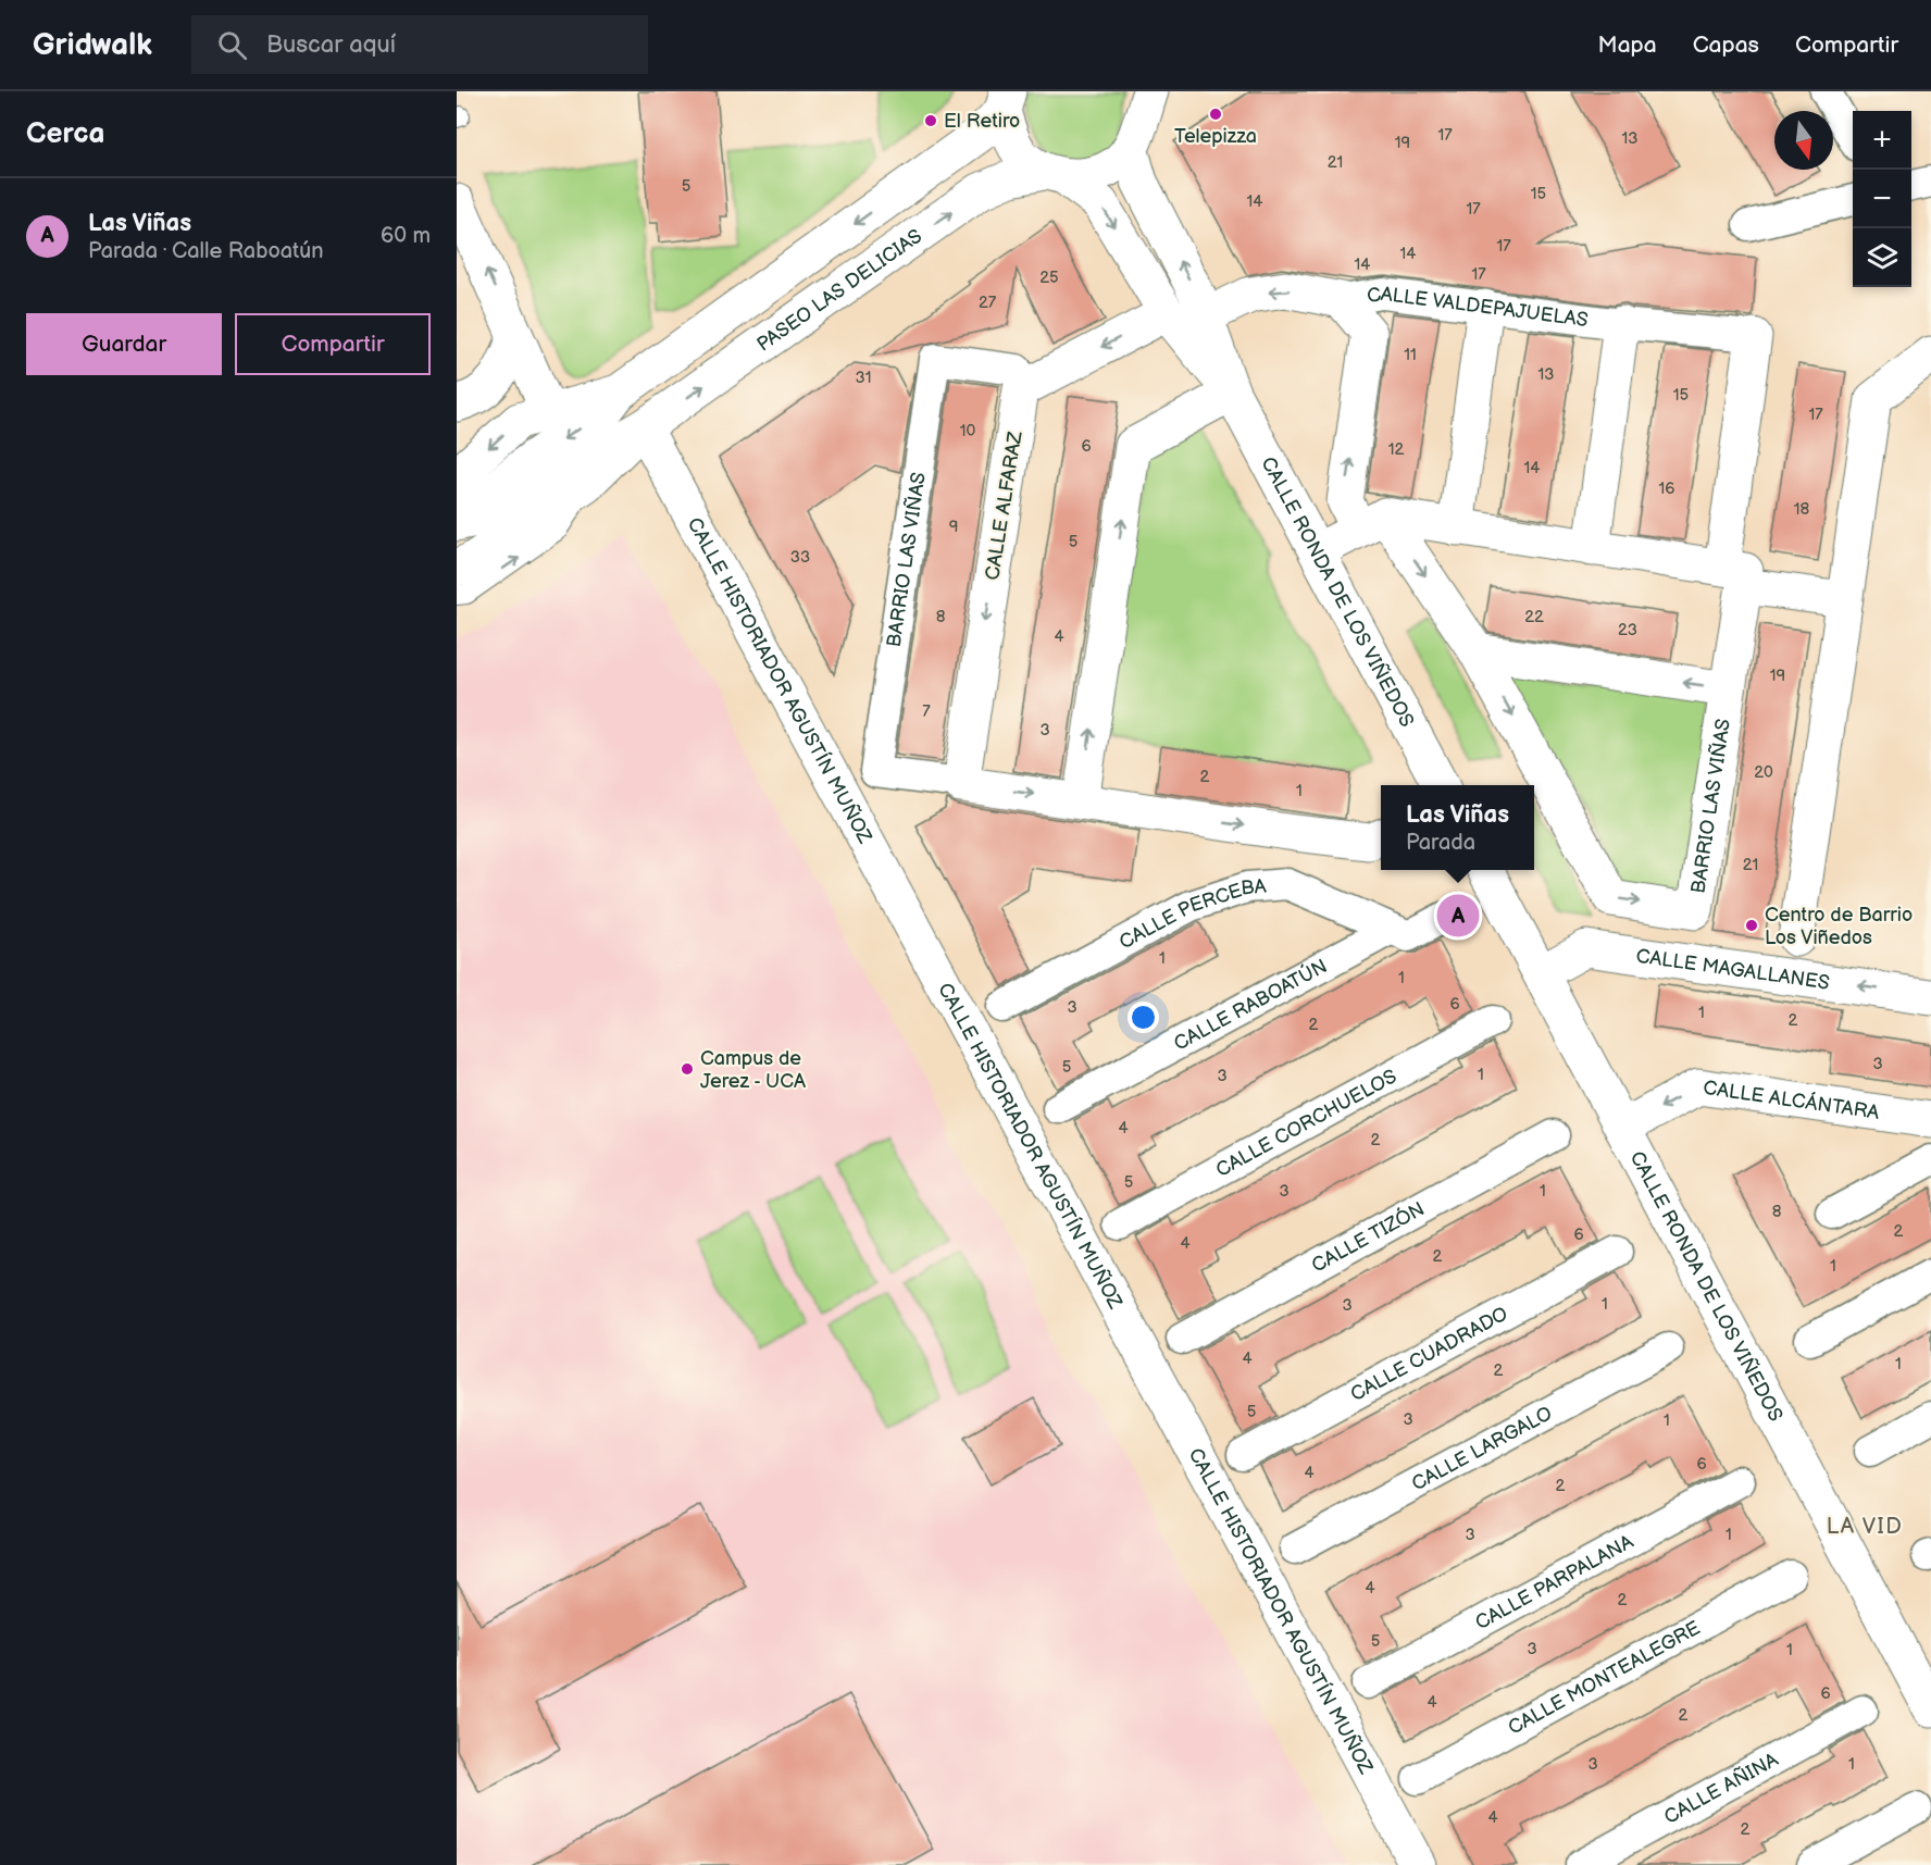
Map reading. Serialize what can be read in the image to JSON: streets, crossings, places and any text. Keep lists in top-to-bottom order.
{
  "streets": {
    "street": [
      "PASEO LAS DELICIAS",
      "CALLE VALDEPAJUELAS",
      "CALLE ALFARAZ",
      "BARRIO LAS VIÑAS",
      "CALLE RONDA DE LOS VIÑEDOS",
      "CALLE HISTORIADOR AGUSTÍN MUÑOZ",
      "CALLE PERCEBA",
      "CALLE MAGALLANES",
      "CALLE RABOATÚN",
      "CALLE ALCÁNTARA",
      "CALLE CORCHUELOS",
      "CALLE TIZÓN",
      "CALLE CUADRADO",
      "CALLE LARGALO",
      "CALLE PARPALANA",
      "CALLE MONTEALEGRE",
      "CALLE AÑINA"
    ]
  },
  "crossings": [
    ["PASEO LAS DELICIAS", "CALLE RONDA DE LOS VIÑEDOS"],
    ["PASEO LAS DELICIAS", "CALLE HISTORIADOR AGUSTÍN MUÑOZ"],
    ["CALLE VALDEPAJUELAS", "BARRIO LAS VIÑAS"],
    ["CALLE VALDEPAJUELAS", "CALLE RONDA DE LOS VIÑEDOS"],
    ["CALLE ALFARAZ", "BARRIO LAS VIÑAS"],
    ["CALLE ALFARAZ", "CALLE RONDA DE LOS VIÑEDOS"],
    ["CALLE RONDA DE LOS VIÑEDOS", "CALLE MAGALLANES"],
    ["CALLE RONDA DE LOS VIÑEDOS", "CALLE ALCÁNTARA"],
    ["CALLE PERCEBA", "CALLE RABOATÚN"]
  ],
  "one_way": ["CALLE ALCÁNTARA"],
  "districts": ["LA VID"],
  "places": [
    "Telepizza",
    "El Retiro",
    "Centro de Barrio Los Viñedos",
    "Campus de Jerez - UCA"
  ],
  "house_numbers": [
    "17",
    "13",
    "19",
    "21",
    "5",
    "15",
    "14",
    "17",
    "17",
    "14",
    "14",
    "17",
    "25",
    "27",
    "11",
    "13",
    "31",
    "15",
    "17",
    "10",
    "6",
    "12",
    "14",
    "16",
    "18",
    "9",
    "5",
    "33",
    "8",
    "22",
    "23",
    "4",
    "19",
    "7",
    "3",
    "20",
    "2",
    "1",
    "21",
    "1",
    "1",
    "6",
    "3",
    "1",
    "2",
    "2",
    "3",
    "5",
    "1",
    "3",
    "4",
    "2",
    "5",
    "3",
    "1",
    "8",
    "2",
    "6",
    "4",
    "2",
    "1",
    "1",
    "3",
    "4",
    "1",
    "2",
    "5",
    "3",
    "1",
    "6",
    "4",
    "2",
    "3",
    "1",
    "4",
    "2",
    "5",
    "3",
    "1",
    "6",
    "4",
    "2",
    "3",
    "1",
    "4",
    "2"
  ],
  "north": "bottom",
  "page": {
    "header": "Gridwalk",
    "search": "Buscar aquí",
    "nav": ["Mapa", "Capas", "Compartir"],
    "heading": "Cerca",
    "map_buttons": ["+", "−"],
    "list": [
      {
        "mark": "A",
        "name": "Las Viñas",
        "note": "Parada · Calle Raboatún",
        "value": "60 m"
      }
    ],
    "buttons": ["Guardar", "Compartir"],
    "popup": ["Las Viñas", "Parada"],
    "pins": "A"
  }
}
